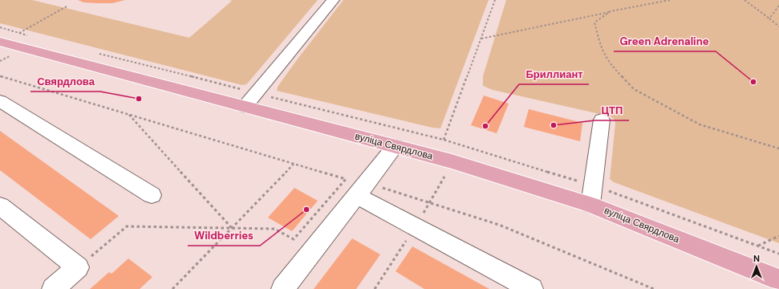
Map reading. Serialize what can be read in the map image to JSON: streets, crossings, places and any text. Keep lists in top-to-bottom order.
{
  "streets": {
    "main road": ["вуліца Свярдлова"]
  },
  "places": [
    "Green Adrenaline",
    "Свярдлова",
    "ЦТП",
    "Бриллиант",
    "Wildberries"
  ],
  "north": "top"
}
